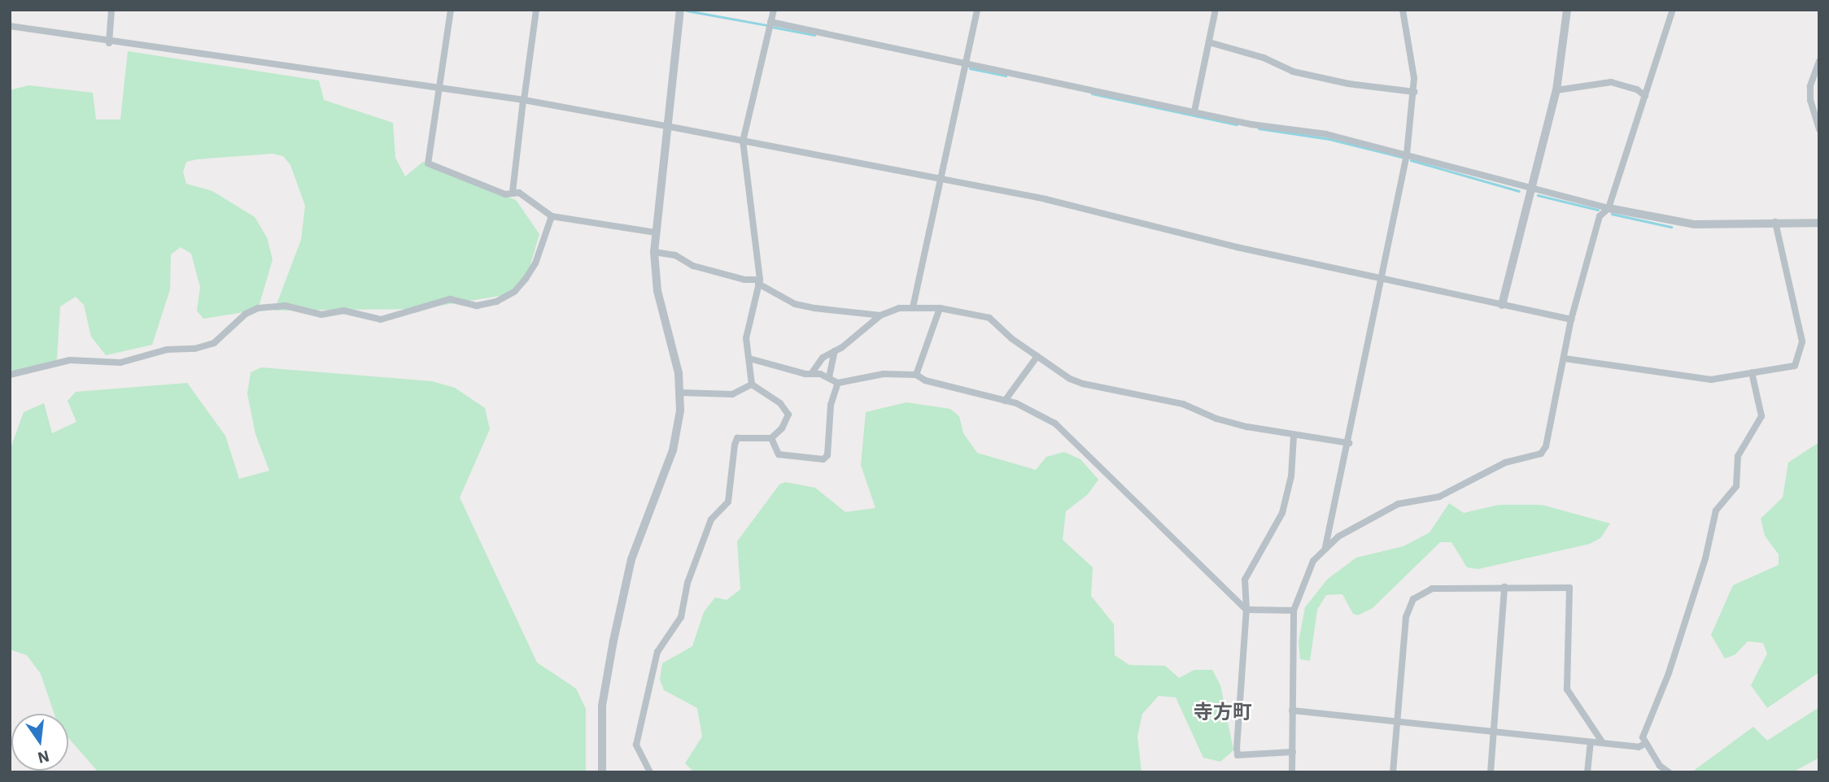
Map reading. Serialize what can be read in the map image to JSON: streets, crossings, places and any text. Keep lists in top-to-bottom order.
{
  "districts": ["寺方町"],
  "north": "bottom"
}
